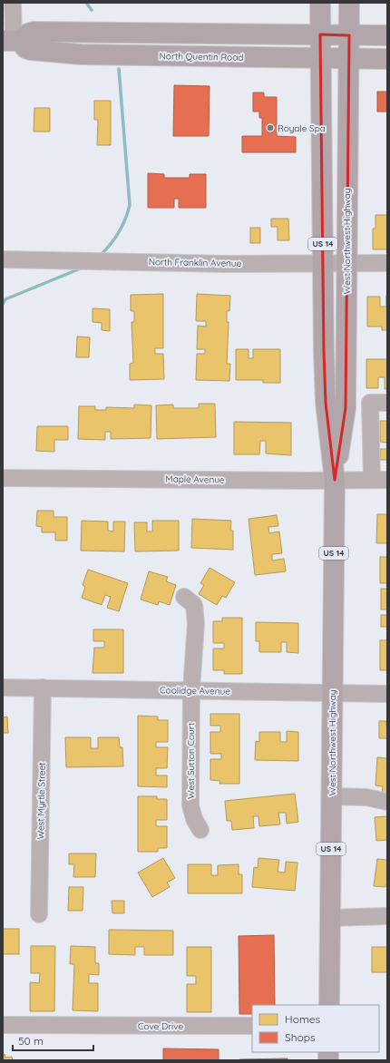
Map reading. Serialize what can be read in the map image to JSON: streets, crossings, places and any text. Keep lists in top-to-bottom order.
{
  "streets": {
    "main road": ["North Quentin Road", "West Northwest Highway", "US 14"],
    "street": [
      "North Franklin Avenue",
      "Maple Avenue",
      "Coolidge Avenue",
      "West Sutton Court",
      "West Myrtle Street",
      "Cove Drive"
    ]
  },
  "crossings": [
    ["North Quentin Road", "West Northwest Highway"],
    ["West Northwest Highway", "North Franklin Avenue"],
    ["West Northwest Highway", "Maple Avenue"],
    ["West Northwest Highway", "Coolidge Avenue"],
    ["Coolidge Avenue", "West Sutton Court"],
    ["Coolidge Avenue", "West Myrtle Street"]
  ],
  "places": ["Royale Spa"],
  "legend": ["Homes", "Shops"],
  "scale_bar": "50 m"
}
